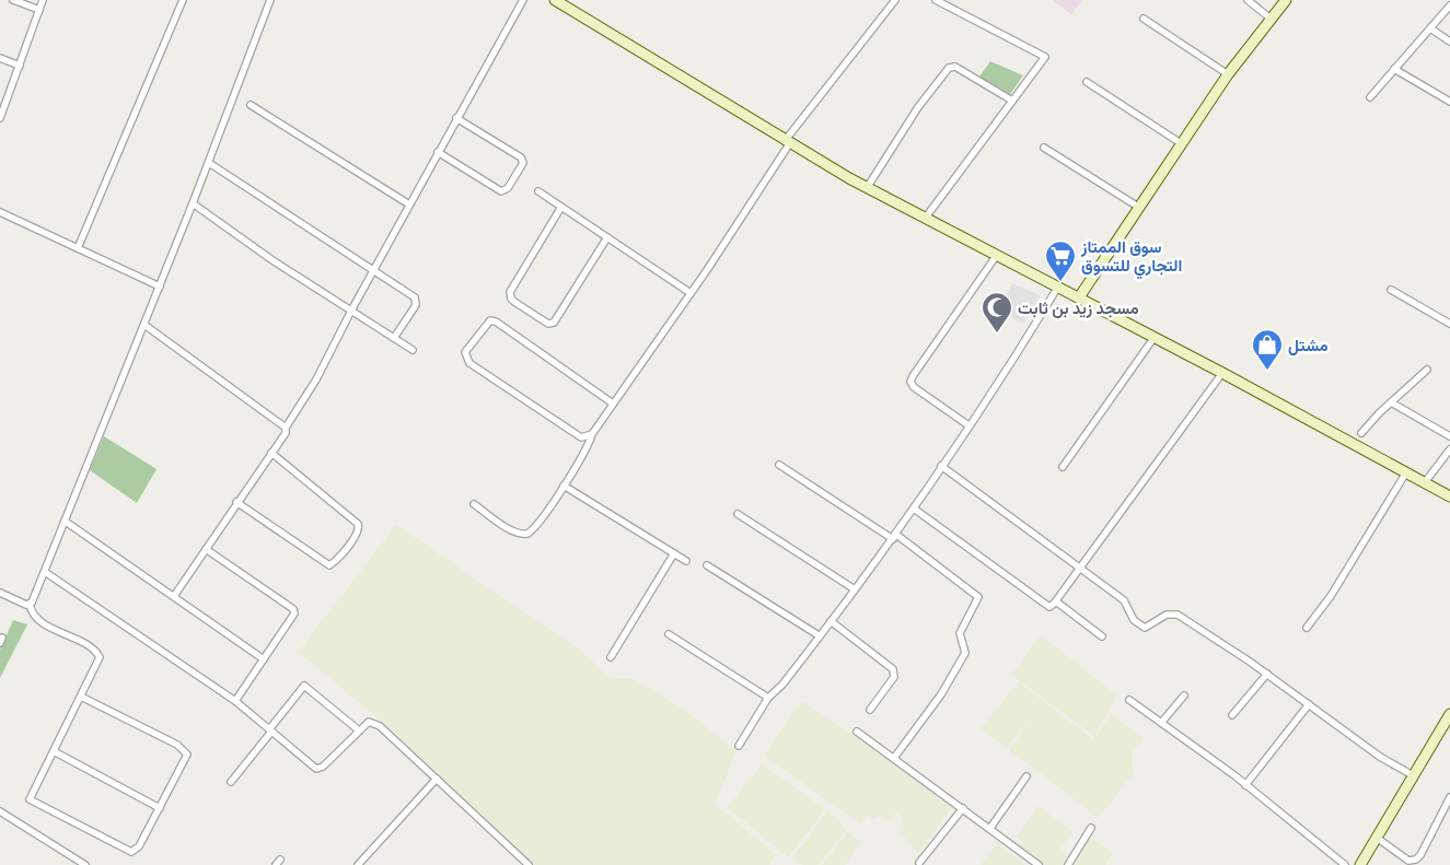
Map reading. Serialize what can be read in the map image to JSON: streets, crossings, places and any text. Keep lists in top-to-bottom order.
{
  "places": {
    "supermarket": ["سوق الممتاز التجاري للتسوق"],
    "mosque": ["مسجد زيد بن ثابت"],
    "shop": ["مشتل"]
  }
}
